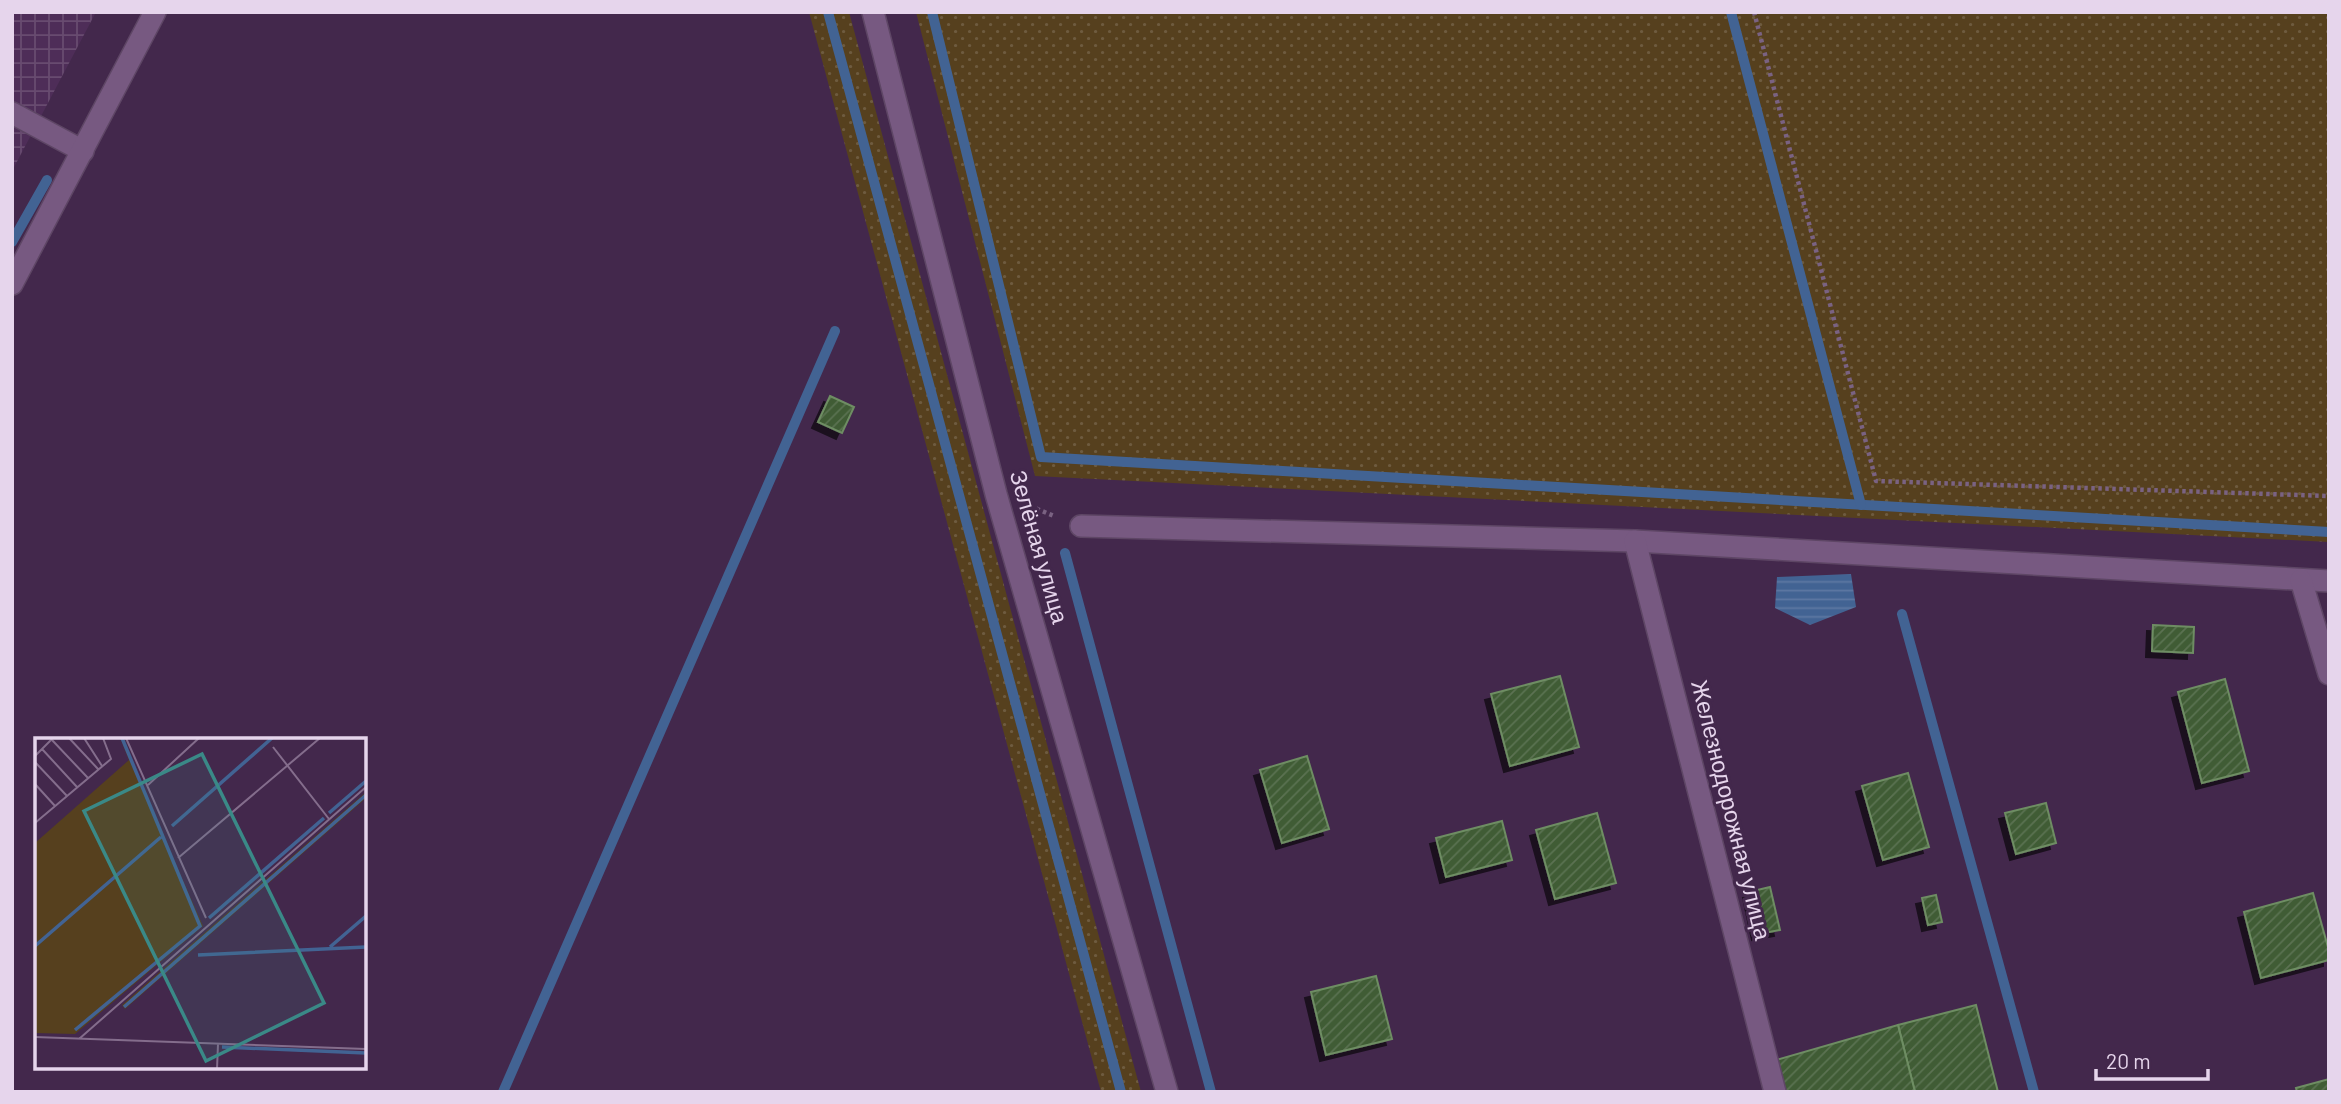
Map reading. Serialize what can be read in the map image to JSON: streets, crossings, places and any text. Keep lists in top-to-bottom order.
{
  "streets": {
    "street": ["Зелёная улица", "Железнодорожная улица"]
  },
  "scale_bar": "20 m"
}
